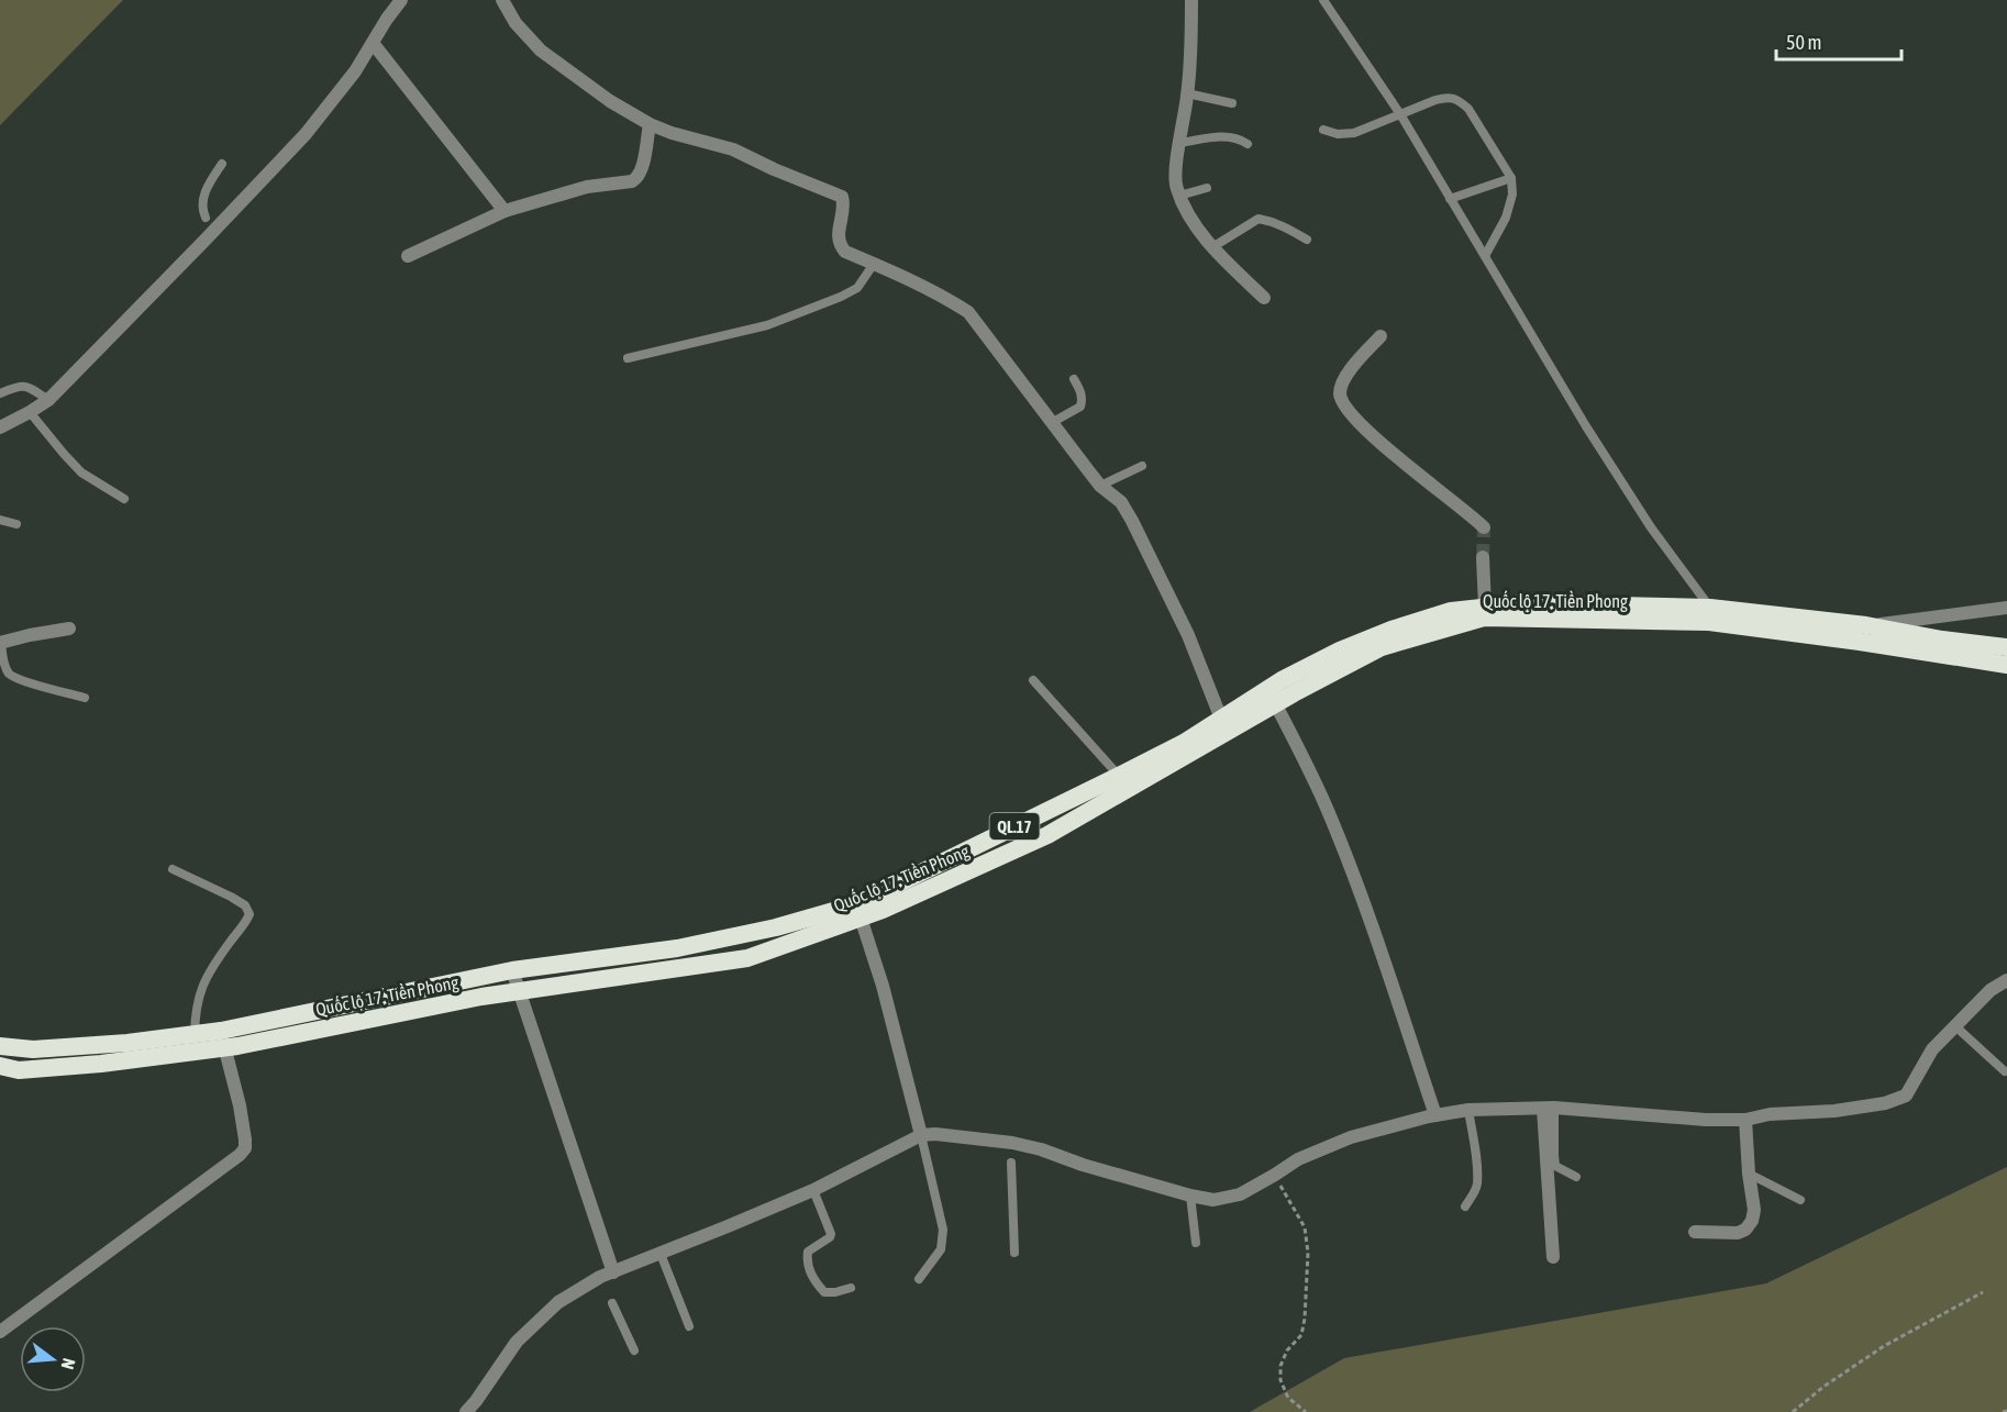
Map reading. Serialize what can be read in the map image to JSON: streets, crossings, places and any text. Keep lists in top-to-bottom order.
{
  "streets": {
    "highway": ["Quốc lộ 17, Tiền Phong", "QL.17"]
  },
  "scale_bar": "50 m",
  "north": "right"
}
